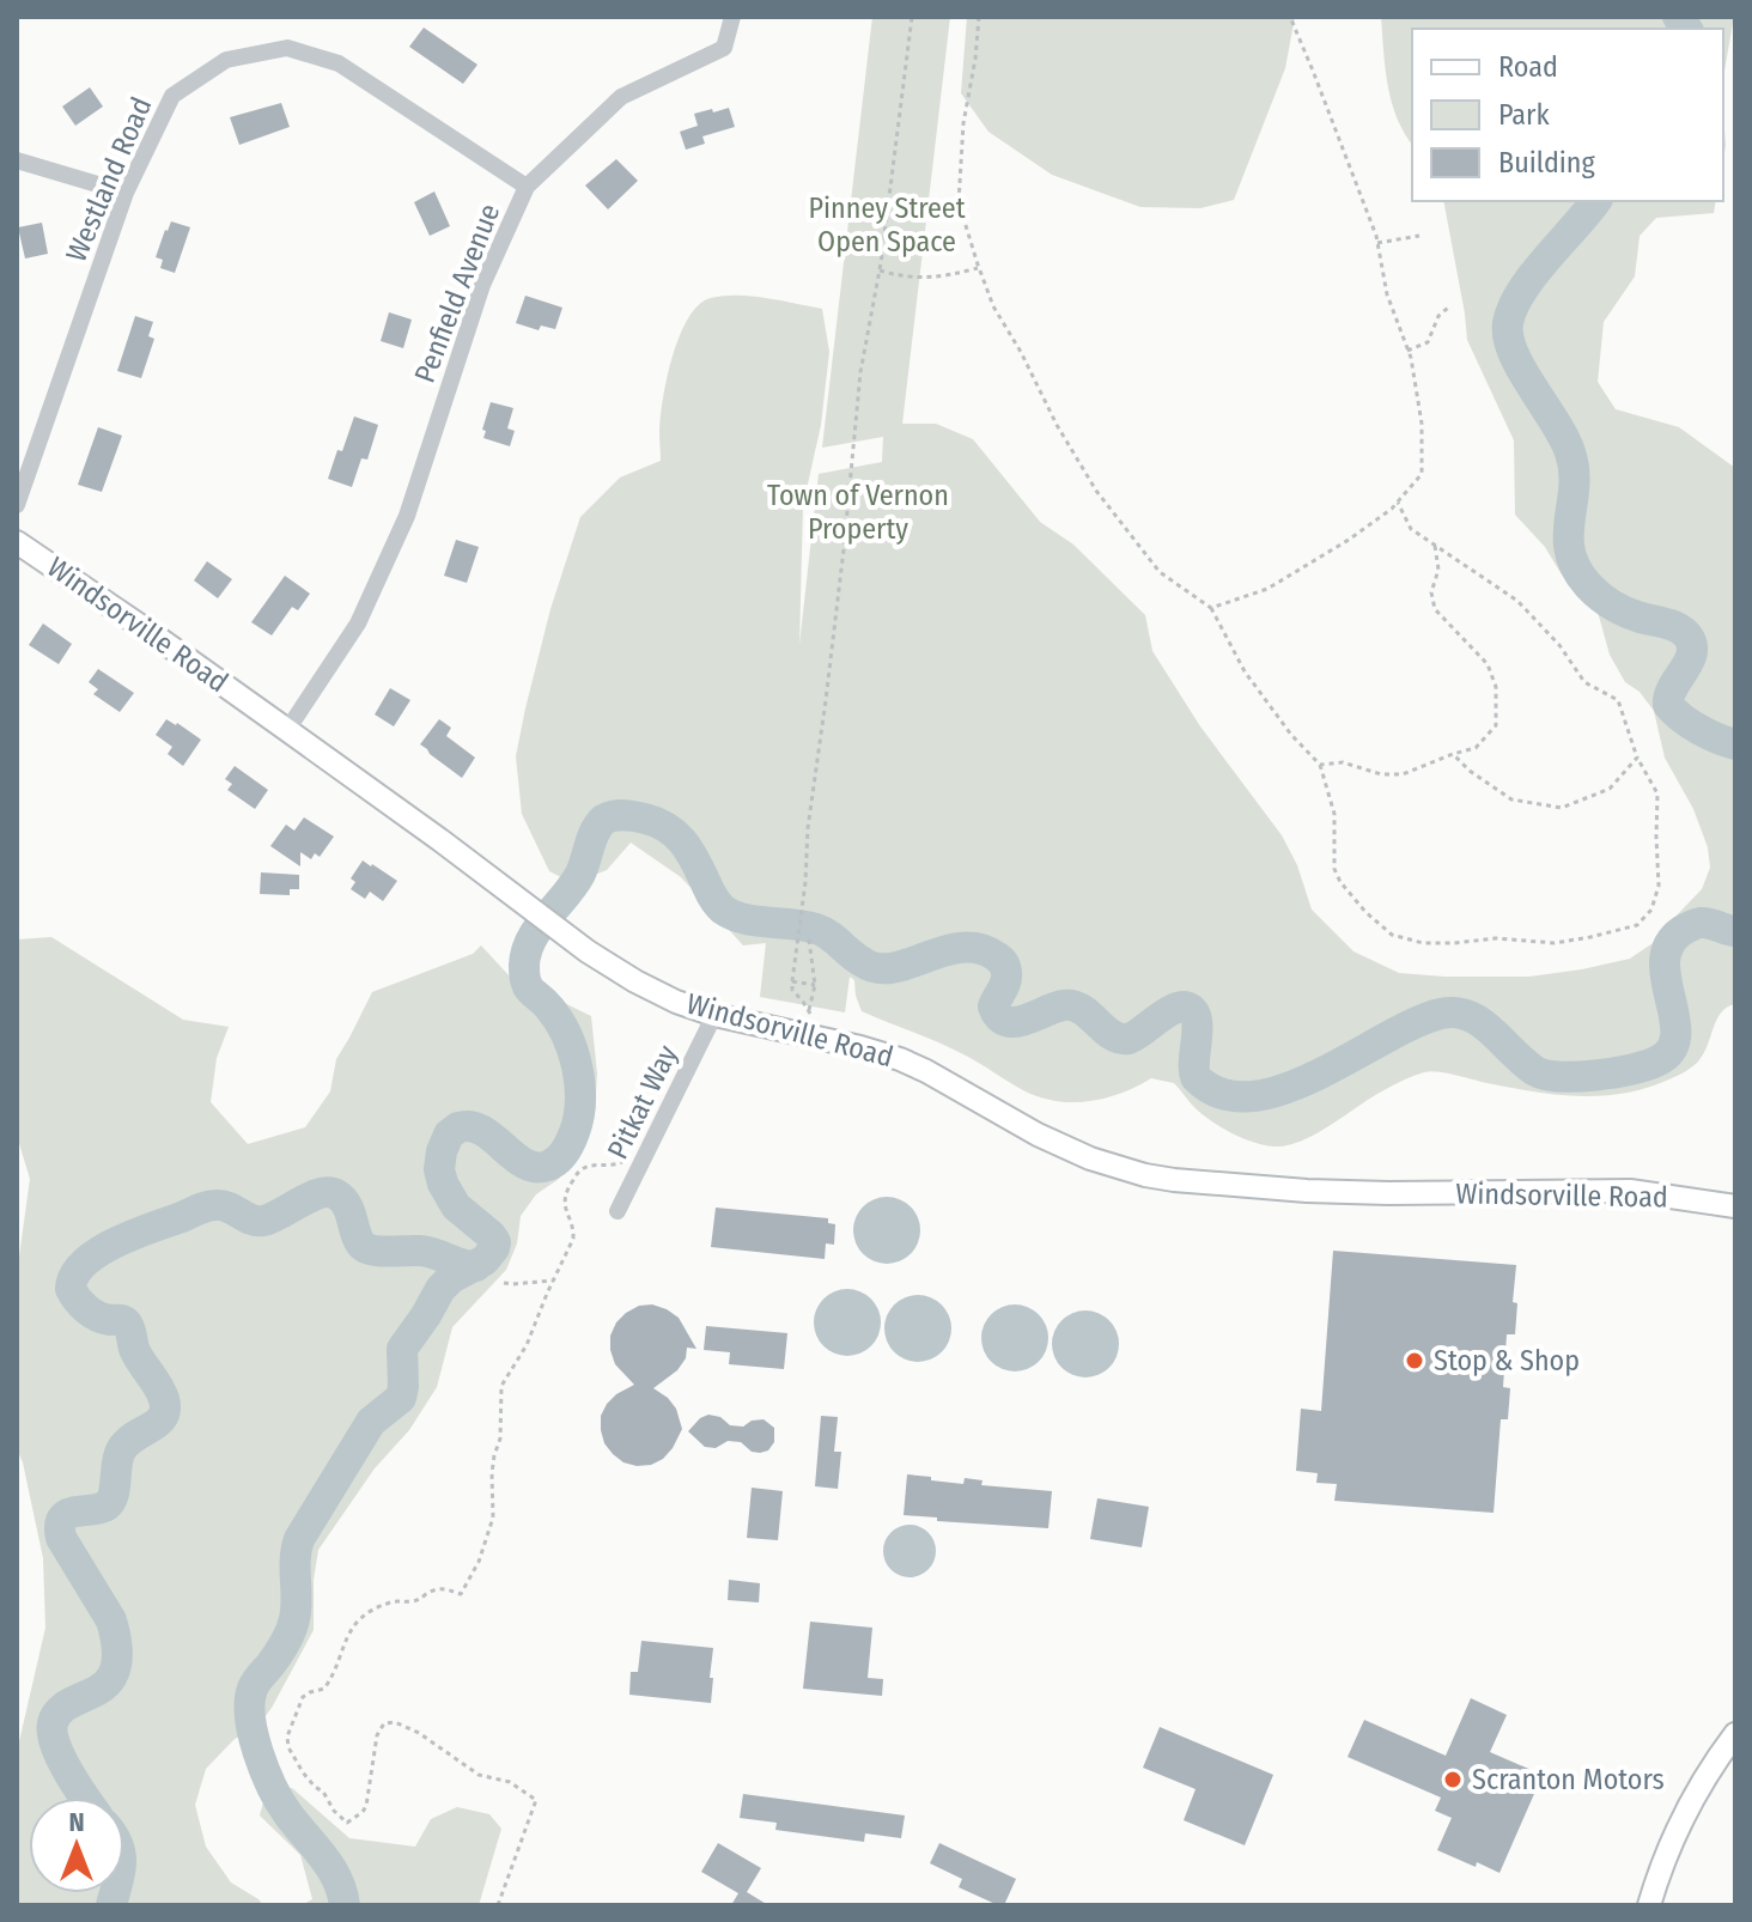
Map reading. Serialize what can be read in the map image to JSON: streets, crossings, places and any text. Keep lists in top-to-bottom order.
{
  "streets": {
    "main road": ["Windsorville Road"],
    "street": ["Westland Road", "Penfield Avenue", "Pitkat Way"]
  },
  "crossings": [
    ["Westland Road", "Penfield Avenue"],
    ["Penfield Avenue", "Windsorville Road"],
    ["Windsorville Road", "Pitkat Way"]
  ],
  "parks": ["Pinney Street Open Space", "Town of Vernon Property"],
  "places": ["Stop & Shop", "Scranton Motors"],
  "legend": ["Road", "Park", "Building"],
  "north": "top"
}
